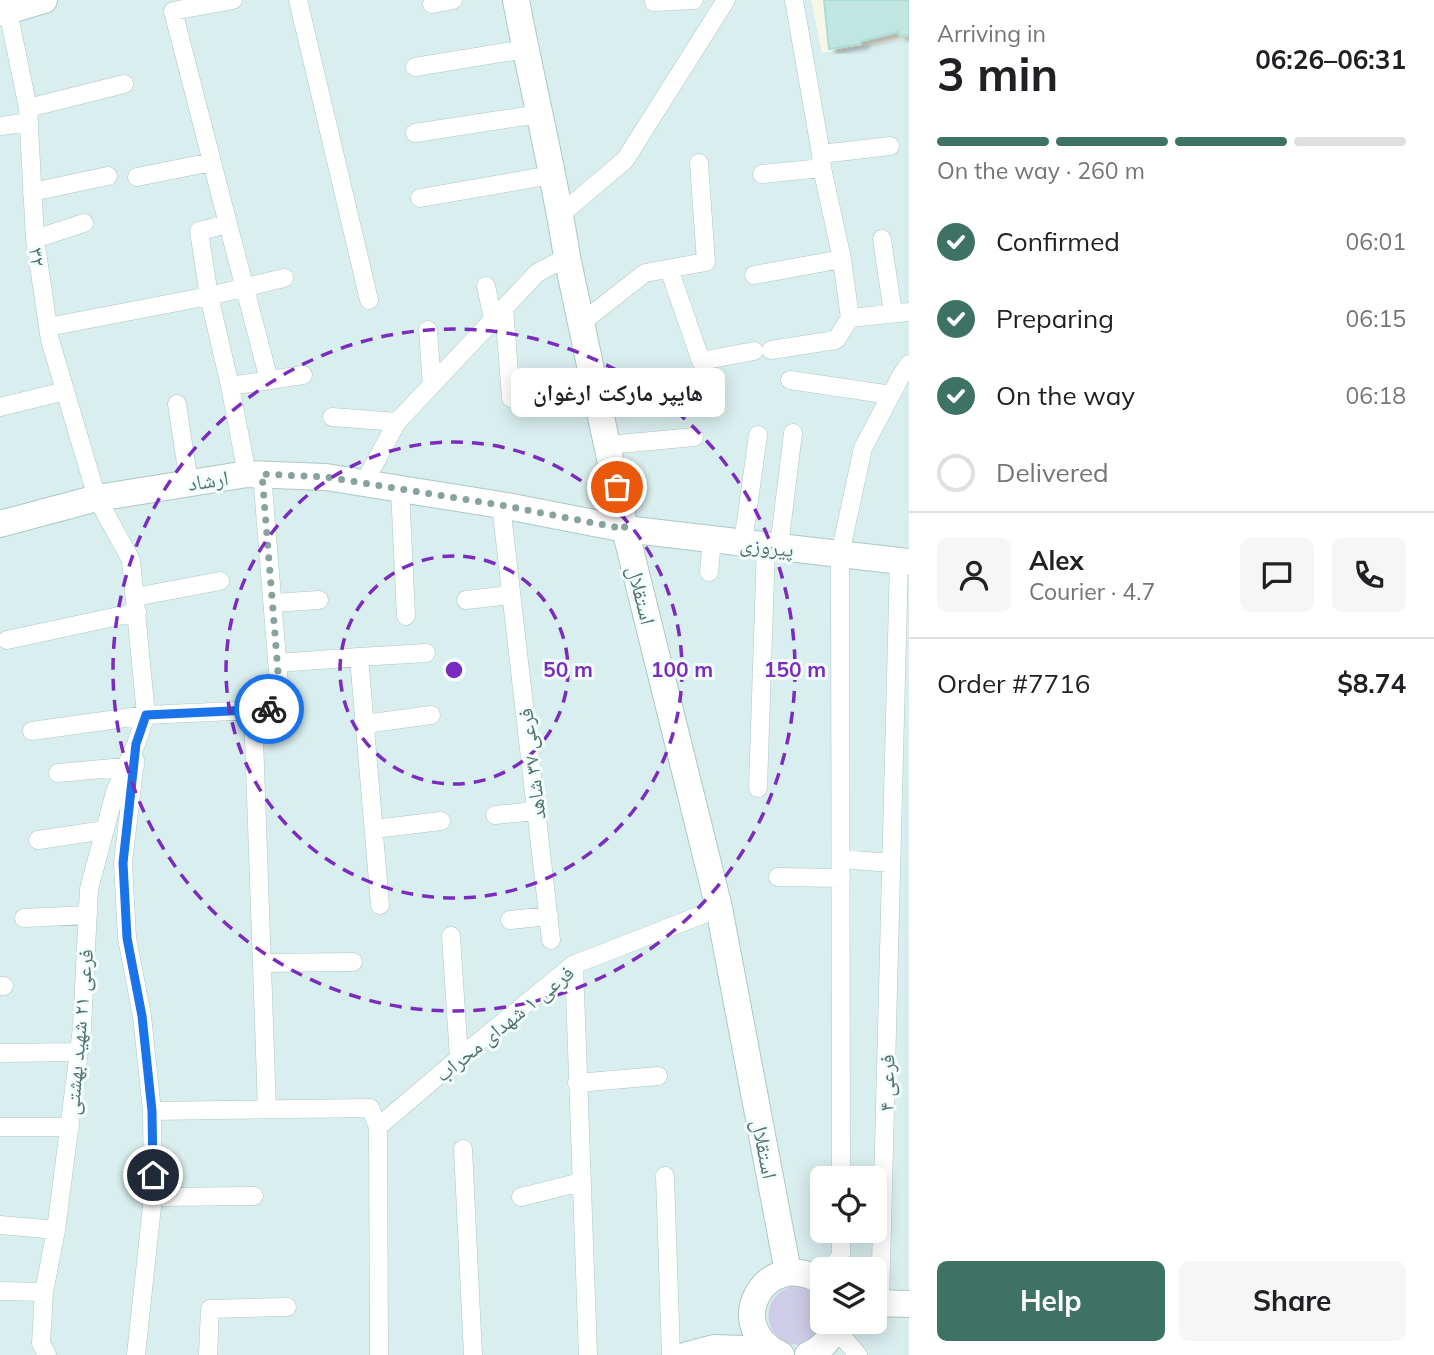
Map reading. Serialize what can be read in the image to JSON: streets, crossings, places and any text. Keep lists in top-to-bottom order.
{
  "streets": {
    "main road": ["ارشاد", "پیروزی", "استقلال"],
    "street": [
      "۳۲",
      "فرعی ۳۷ شاهد",
      "فرعی ۱ شهدای محراب",
      "فرعی ۲۱ شهید بهشتی",
      "فرعی ۴"
    ]
  },
  "crossings": [
    ["۳۲", "ارشاد"],
    ["۳۲", "فرعی ۲۱ شهید بهشتی"],
    ["ارشاد", "پیروزی"],
    ["ارشاد", "استقلال"],
    ["ارشاد", "فرعی ۳۷ شاهد"],
    ["پیروزی", "استقلال"],
    ["پیروزی", "فرعی ۴"],
    ["استقلال", "فرعی ۱ شهدای محراب"]
  ],
  "places": ["هایپر مارکت ارغوان"],
  "page": {
    "heading": ["3 min", "Arriving in", "06:26–06:31"],
    "panel": [
      "Alex",
      "Courier · 4.7",
      "Order #7716",
      "$8.74"
    ],
    "bar": "On the way · 260 m",
    "list": [
      ["Confirmed", "06:01"],
      ["Preparing", "06:15"],
      ["On the way", "06:18"],
      "Delivered"
    ],
    "bubble": "هایپر مارکت ارغوان",
    "buttons": ["Help", "Share"]
  },
  "rings": ["50 m", "100 m", "150 m"]
}
